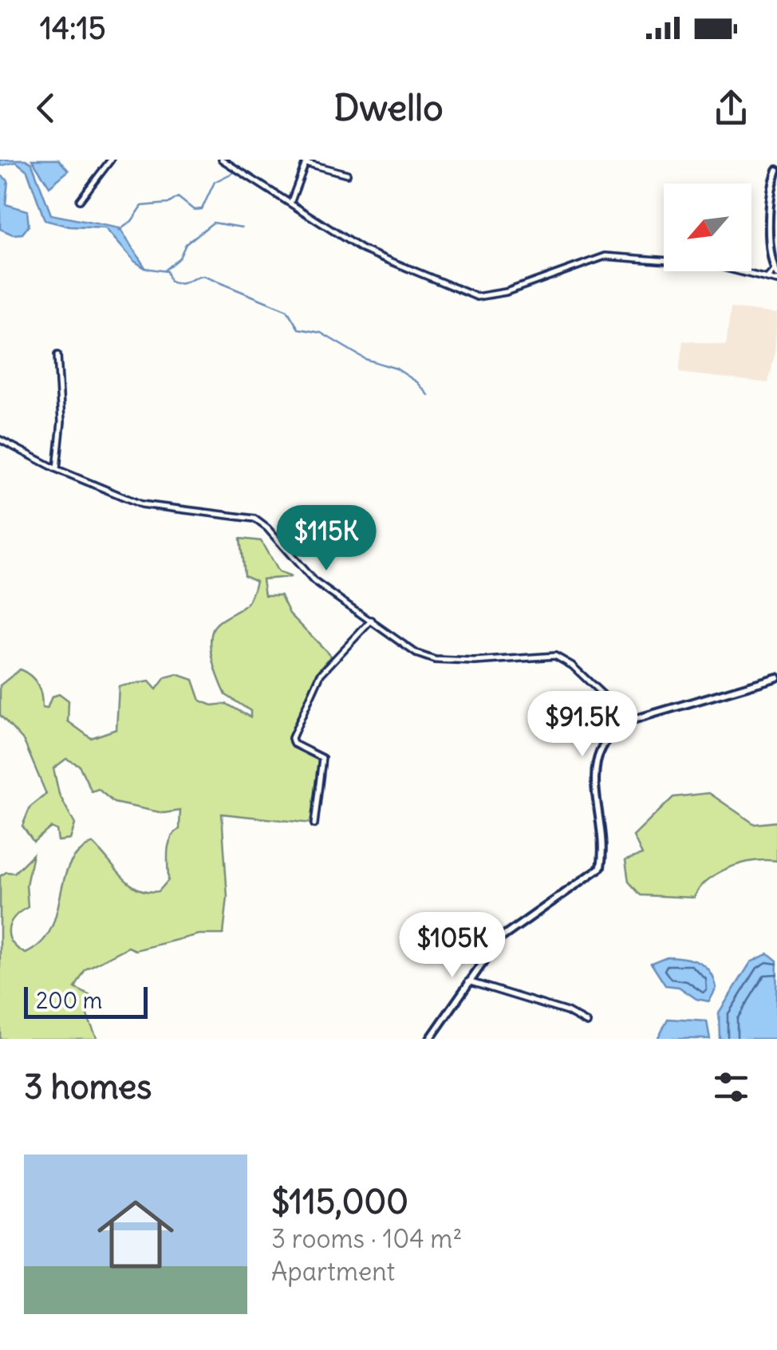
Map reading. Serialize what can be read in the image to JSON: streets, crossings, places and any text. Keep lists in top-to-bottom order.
{
  "scale_bar": "200 m",
  "north": "bottom left",
  "page": {
    "status": "14:15",
    "header": "Dwello",
    "price": ["$115K", "$91.5K", "$105K"],
    "scale": "200 m",
    "heading": "3 homes",
    "list": [
      {
        "name": "$115,000",
        "note": "3 rooms · 104 m² · Apartment"
      }
    ]
  }
}
